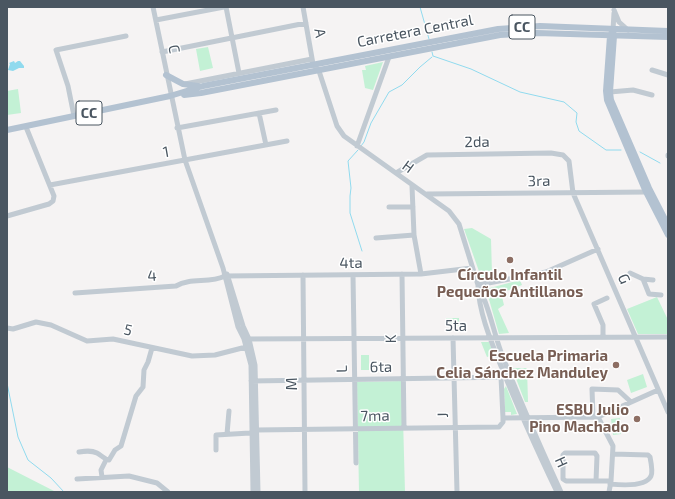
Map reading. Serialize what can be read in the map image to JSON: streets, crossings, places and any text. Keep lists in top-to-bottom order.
{
  "streets": {
    "main road": ["CC", "Carretera Central"],
    "street": [
      "A",
      "C",
      "2da",
      "1",
      "H",
      "3ra",
      "4ta",
      "4",
      "G",
      "5ta",
      "5",
      "K",
      "6ta",
      "L",
      "M",
      "J",
      "7ma"
    ]
  },
  "crossings": [
    ["Carretera Central", "A"],
    ["Carretera Central", "C"],
    ["Carretera Central", "H"],
    ["C", "1"],
    ["C", "4ta"],
    ["C", "4"],
    ["2da", "H"],
    ["2da", "G"],
    ["H", "3ra"],
    ["H", "4ta"],
    ["H", "5ta"],
    ["H", "6ta"],
    ["3ra", "G"],
    ["4ta", "4"],
    ["4ta", "K"],
    ["4ta", "L"],
    ["4ta", "M"],
    ["G", "5ta"],
    ["5ta", "K"],
    ["5ta", "L"],
    ["5ta", "M"],
    ["5ta", "J"],
    ["K", "6ta"],
    ["K", "7ma"],
    ["6ta", "L"],
    ["6ta", "M"],
    ["6ta", "J"],
    ["L", "7ma"],
    ["M", "7ma"],
    ["J", "7ma"]
  ],
  "places": ["Círculo Infantil Pequeños Antillanos", "Escuela Primaria Celia Sánchez Manduley", "ESBU Julio Pino Machado"]
}
